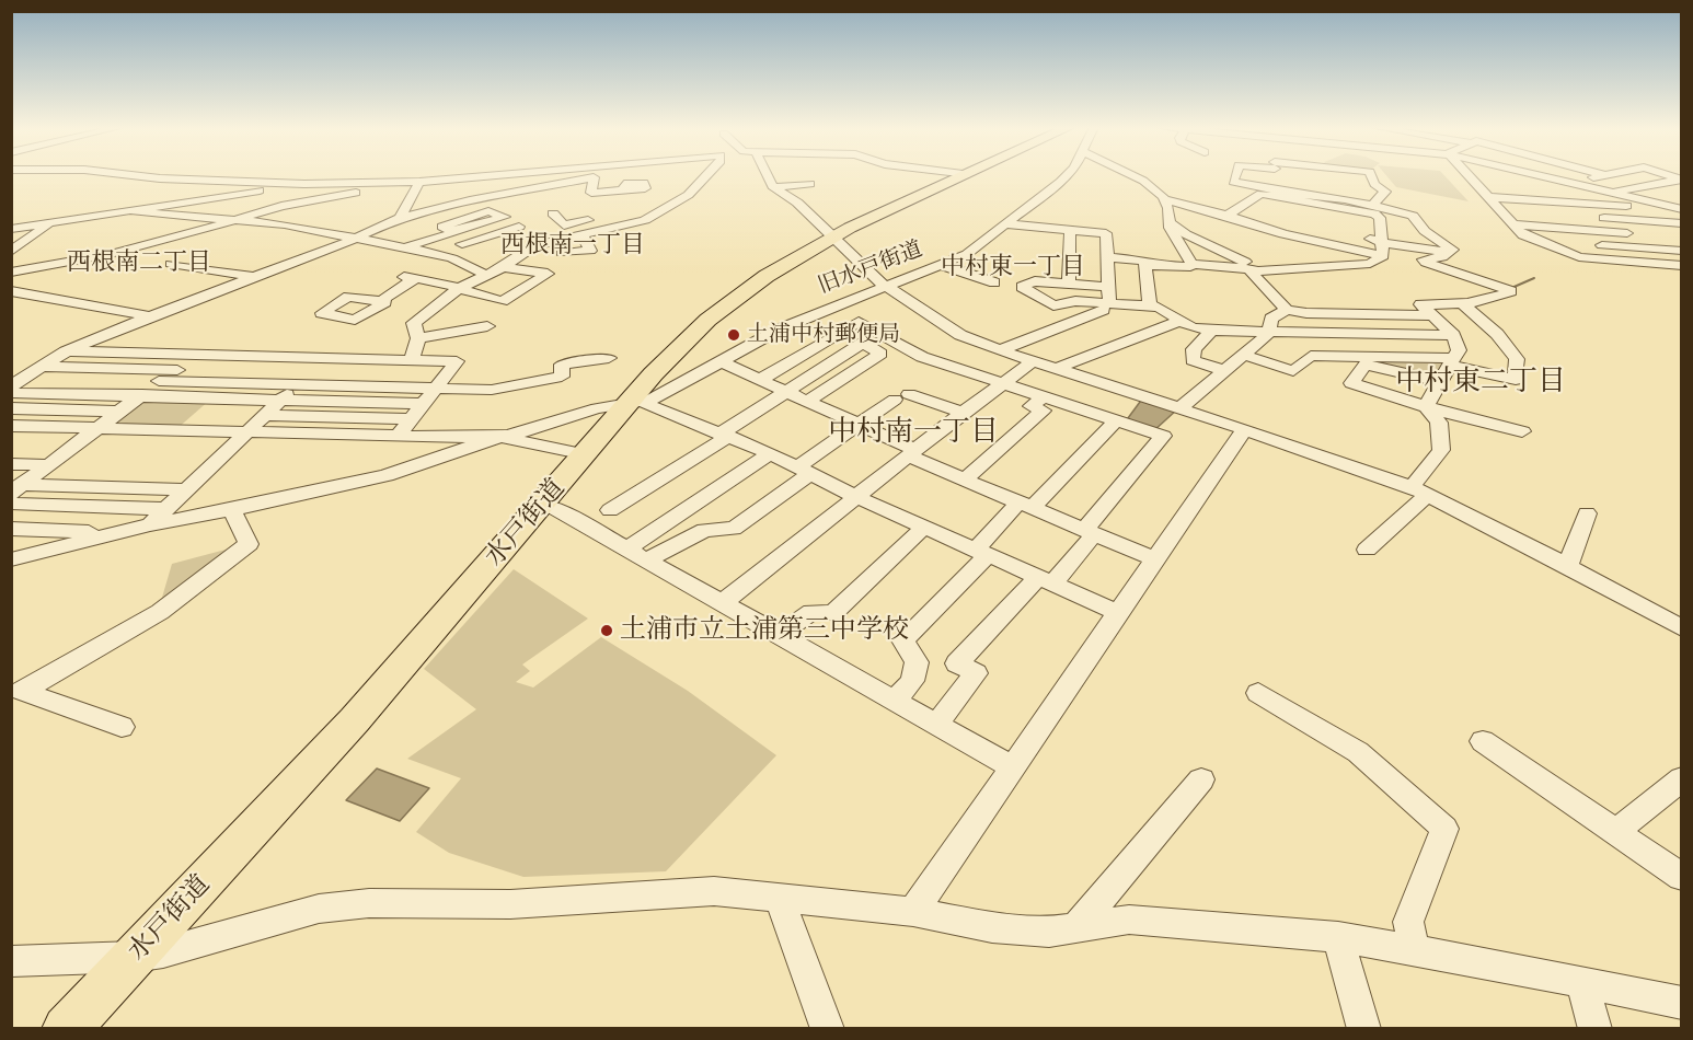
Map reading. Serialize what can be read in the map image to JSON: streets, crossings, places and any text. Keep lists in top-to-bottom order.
{
  "streets": {
    "highway": ["水戸街道"],
    "street": ["旧水戸街道"]
  },
  "crossings": [
    ["旧水戸街道", "水戸街道"]
  ],
  "districts": [
    "西根南一丁目",
    "西根南二丁目",
    "中村東一丁目",
    "中村東二丁目",
    "中村南一丁目"
  ],
  "places": ["土浦中村郵便局", "土浦市立土浦第三中学校"]
}
